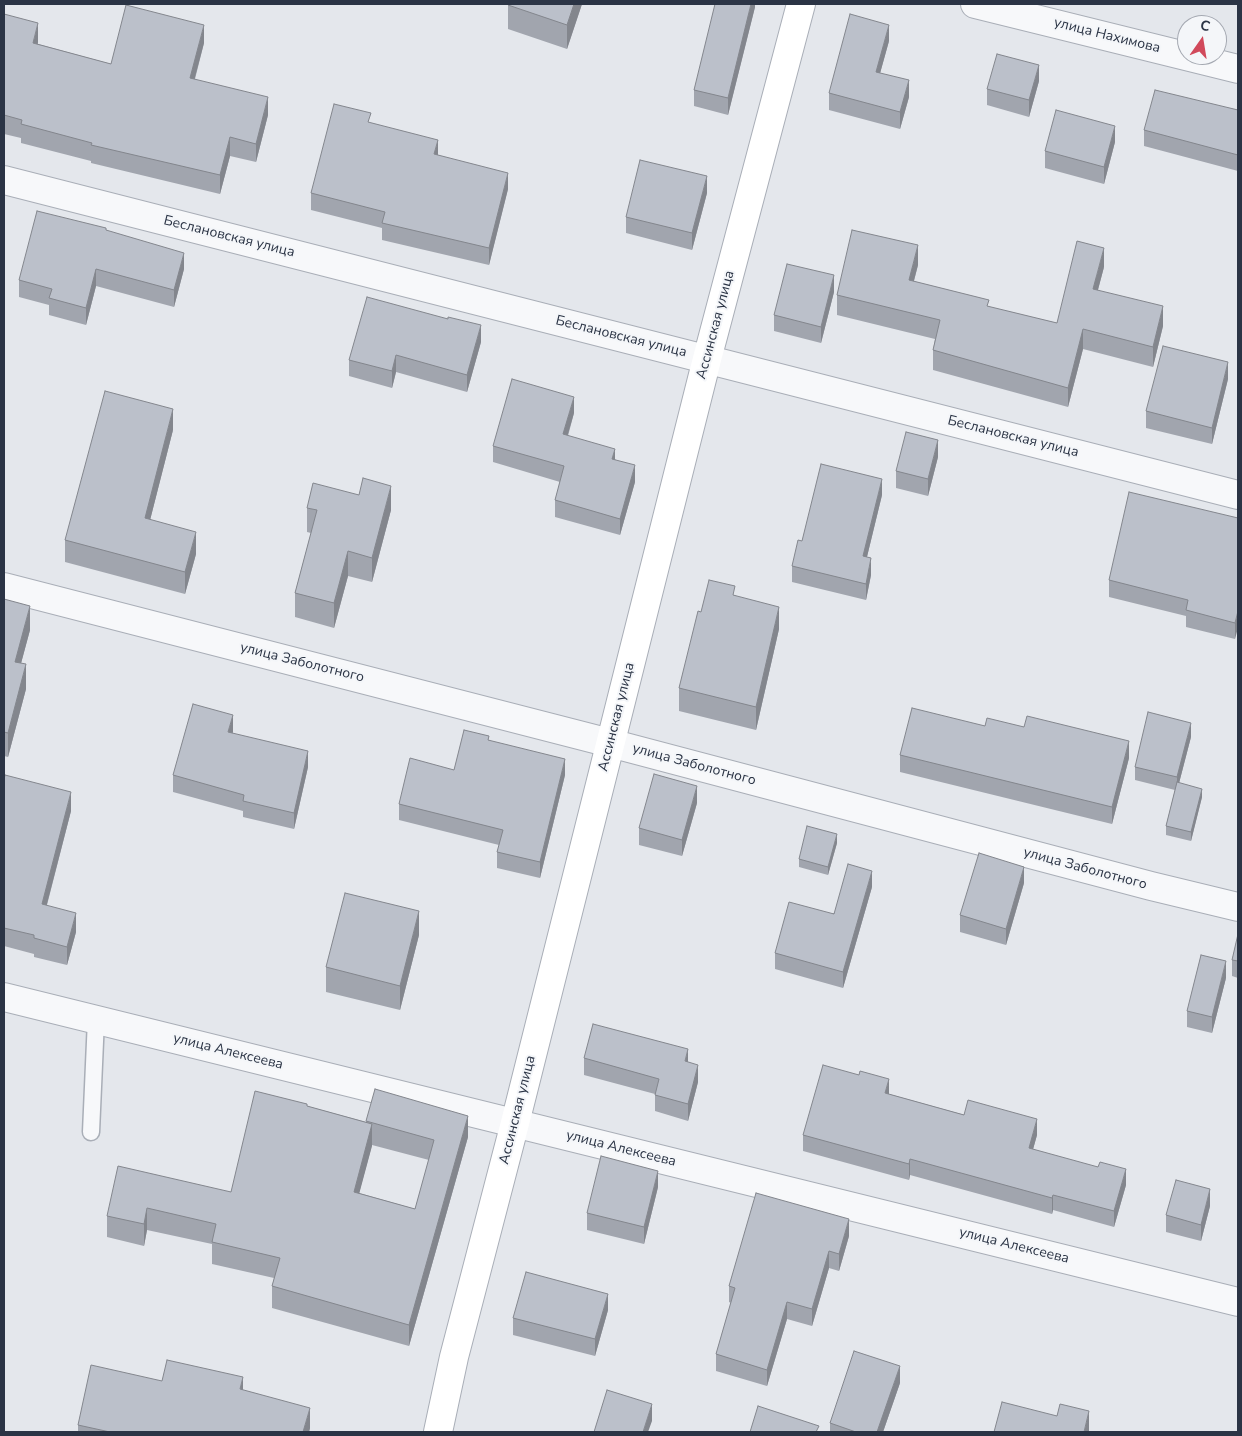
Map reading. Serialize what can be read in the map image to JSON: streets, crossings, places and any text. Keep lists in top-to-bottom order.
{
  "streets": {
    "street": [
      "улица Нахимова",
      "Беслановская улица",
      "Ассинская улица",
      "улица Заболотного",
      "улица Алексеева"
    ]
  },
  "crossings": [
    ["Беслановская улица", "Ассинская улица"],
    ["Ассинская улица", "улица Заболотного"],
    ["Ассинская улица", "улица Алексеева"]
  ],
  "north": "top"
}
